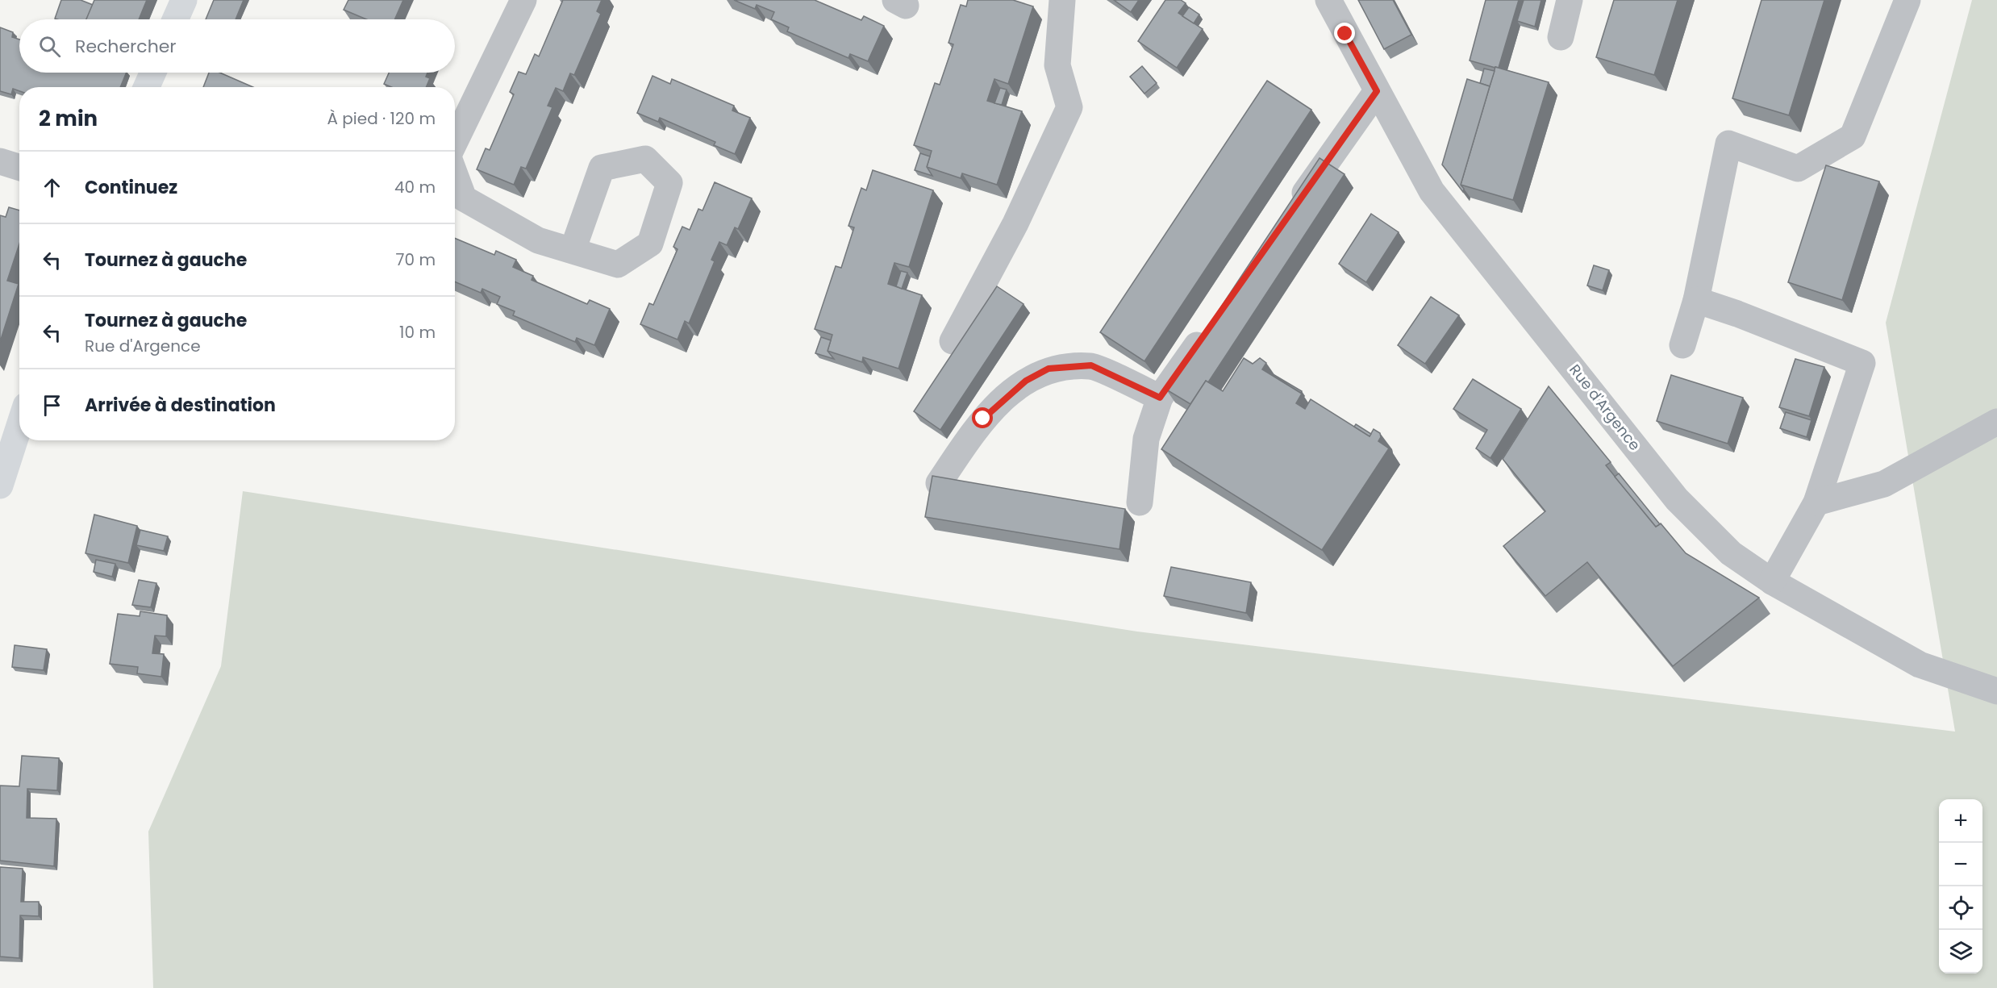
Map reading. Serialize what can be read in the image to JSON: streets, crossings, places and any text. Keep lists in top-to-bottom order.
{
  "streets": {
    "street": ["Rue d'Argence"]
  },
  "page": {
    "search": "Rechercher",
    "heading": ["2 min", "À pied · 120 m"],
    "list": [
      ["Continuez", "40 m"],
      ["Tournez à gauche", "70 m"],
      ["Tournez à gauche", "Rue d'Argence", "10 m"],
      "Arrivée à destination"
    ],
    "map_buttons": ["+", "−"]
  }
}
